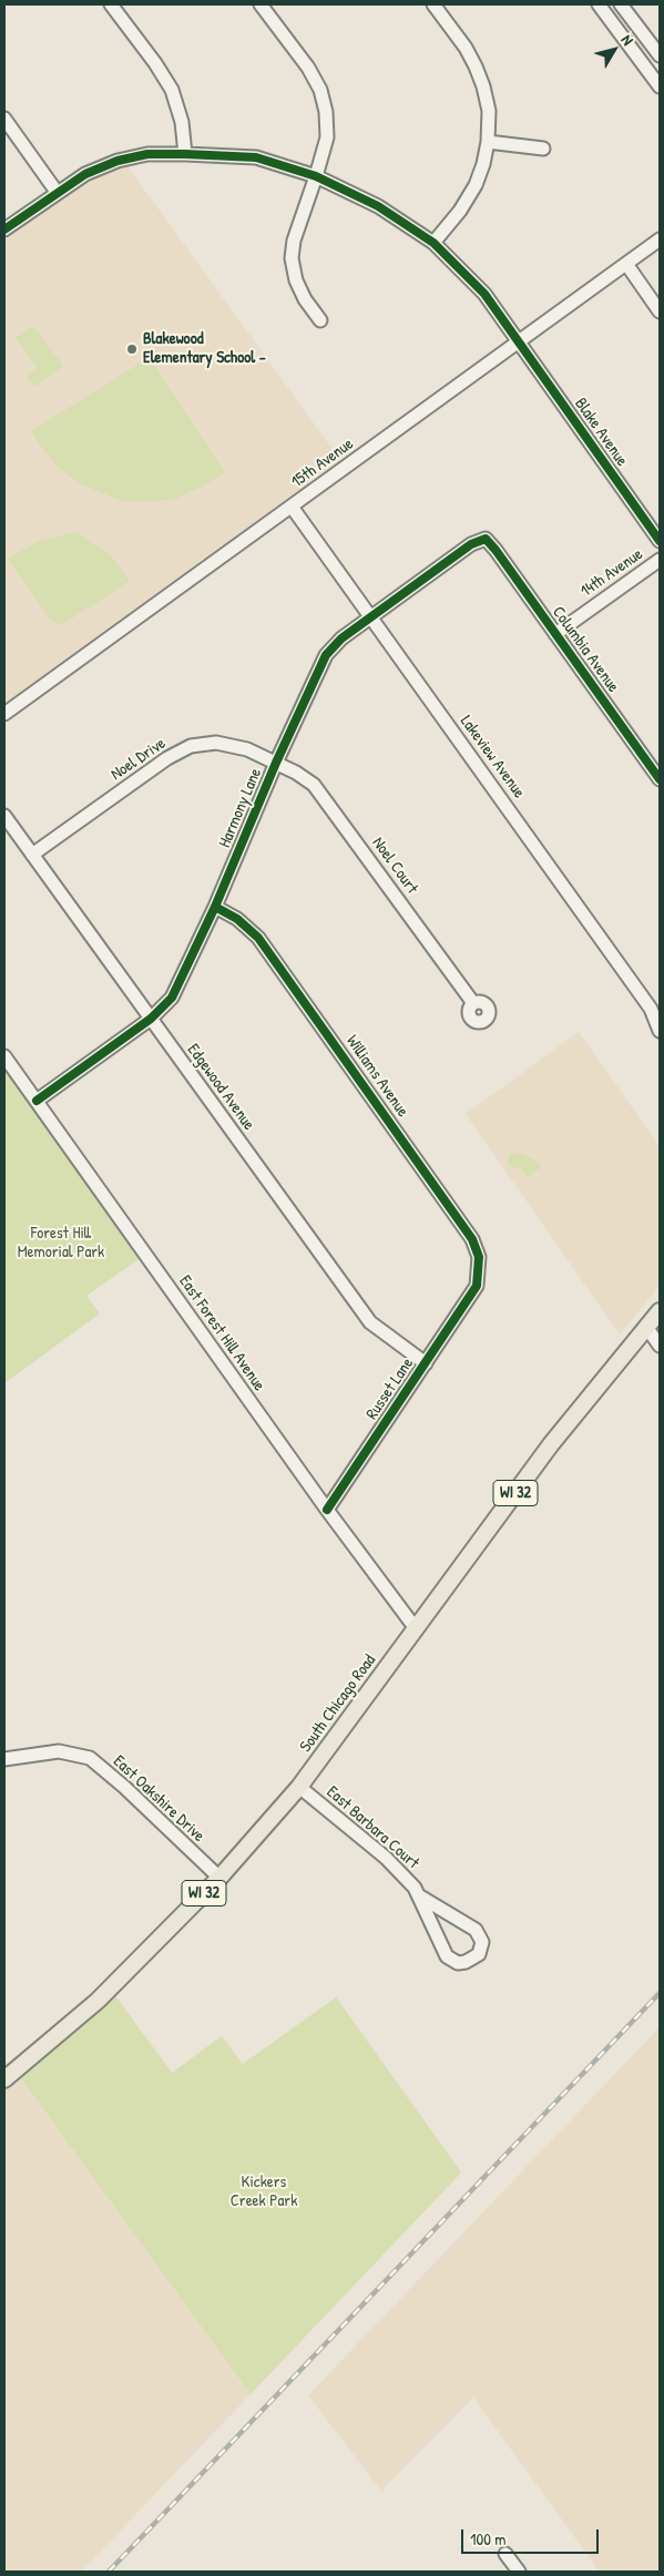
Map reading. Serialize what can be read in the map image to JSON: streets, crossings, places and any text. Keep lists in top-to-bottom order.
{
  "streets": {
    "main road": ["WI 32", "South Chicago Road"],
    "street": [
      "Blake Avenue",
      "15th Avenue",
      "14th Avenue",
      "Columbia Avenue",
      "Lakeview Avenue",
      "Noel Drive",
      "Harmony Lane",
      "Noel Court",
      "Williams Avenue",
      "Edgewood Avenue",
      "East Forest Hill Avenue",
      "Russet Lane",
      "East Oakshire Drive",
      "East Barbara Court"
    ]
  },
  "crossings": [
    ["Blake Avenue", "15th Avenue"],
    ["15th Avenue", "Lakeview Avenue"],
    ["14th Avenue", "Columbia Avenue"],
    ["Columbia Avenue", "Harmony Lane"],
    ["Lakeview Avenue", "Harmony Lane"],
    ["Noel Drive", "Harmony Lane"],
    ["Noel Drive", "Noel Court"],
    ["Noel Drive", "Edgewood Avenue"],
    ["Harmony Lane", "Noel Court"],
    ["Harmony Lane", "Williams Avenue"],
    ["Harmony Lane", "Edgewood Avenue"],
    ["Harmony Lane", "East Forest Hill Avenue"],
    ["Williams Avenue", "Russet Lane"],
    ["Edgewood Avenue", "Russet Lane"],
    ["East Forest Hill Avenue", "Russet Lane"],
    ["East Forest Hill Avenue", "South Chicago Road"],
    ["South Chicago Road", "East Oakshire Drive"],
    ["South Chicago Road", "East Barbara Court"]
  ],
  "parks": ["Forest Hill Memorial Park", "Kickers Creek Park"],
  "places": ["Blakewood Elementary School -"],
  "scale_bar": "100 m",
  "north": "top right"
}
